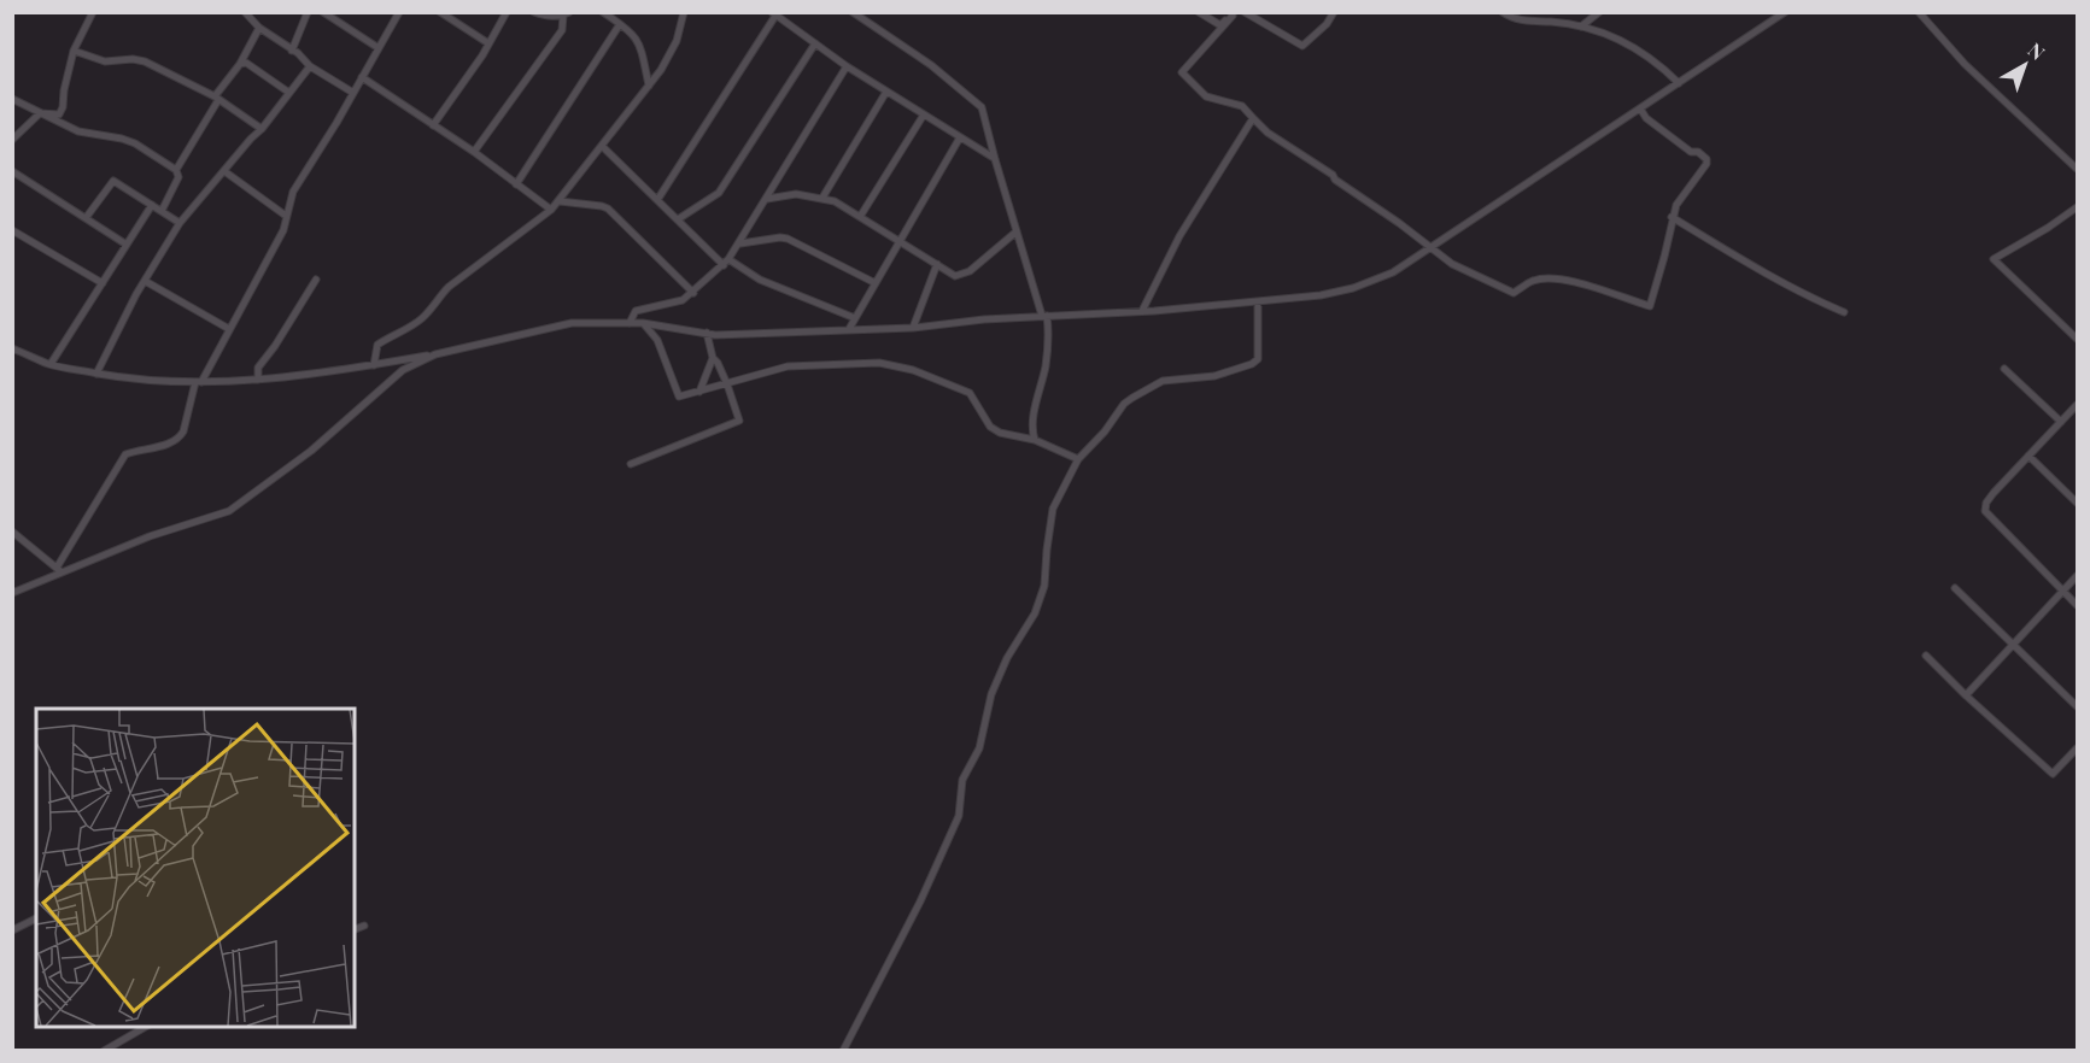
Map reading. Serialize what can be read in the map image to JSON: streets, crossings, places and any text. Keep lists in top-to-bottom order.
{
  "north": "top right"
}
